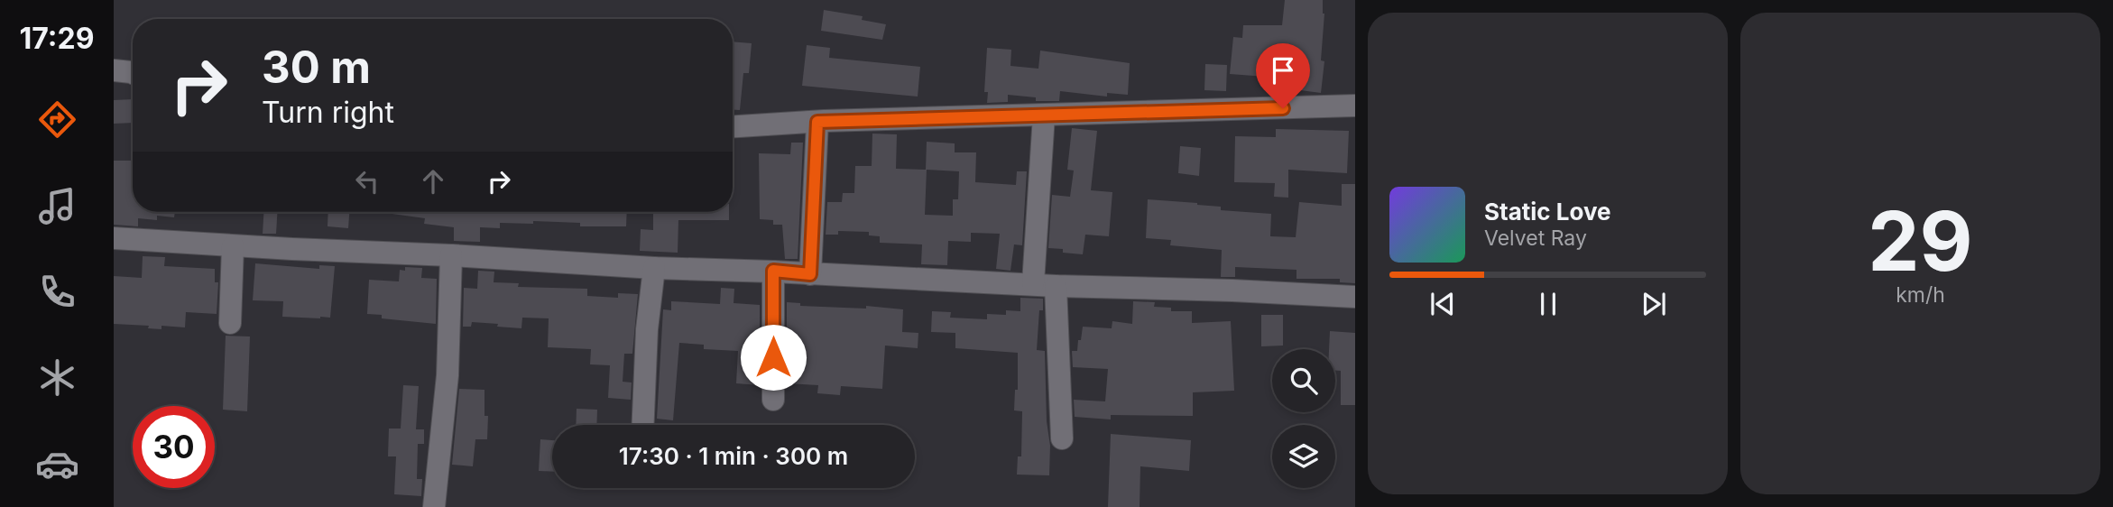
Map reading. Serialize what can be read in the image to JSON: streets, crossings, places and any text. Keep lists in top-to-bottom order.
{
  "page": {
    "tabs": "17:29",
    "tile": ["29", "km/h"],
    "turn": ["30 m", "Turn right"],
    "song": ["Static Love", "Velvet Ray"],
    "limit": "30",
    "trip": "17:30 · 1 min · 300 m"
  }
}
